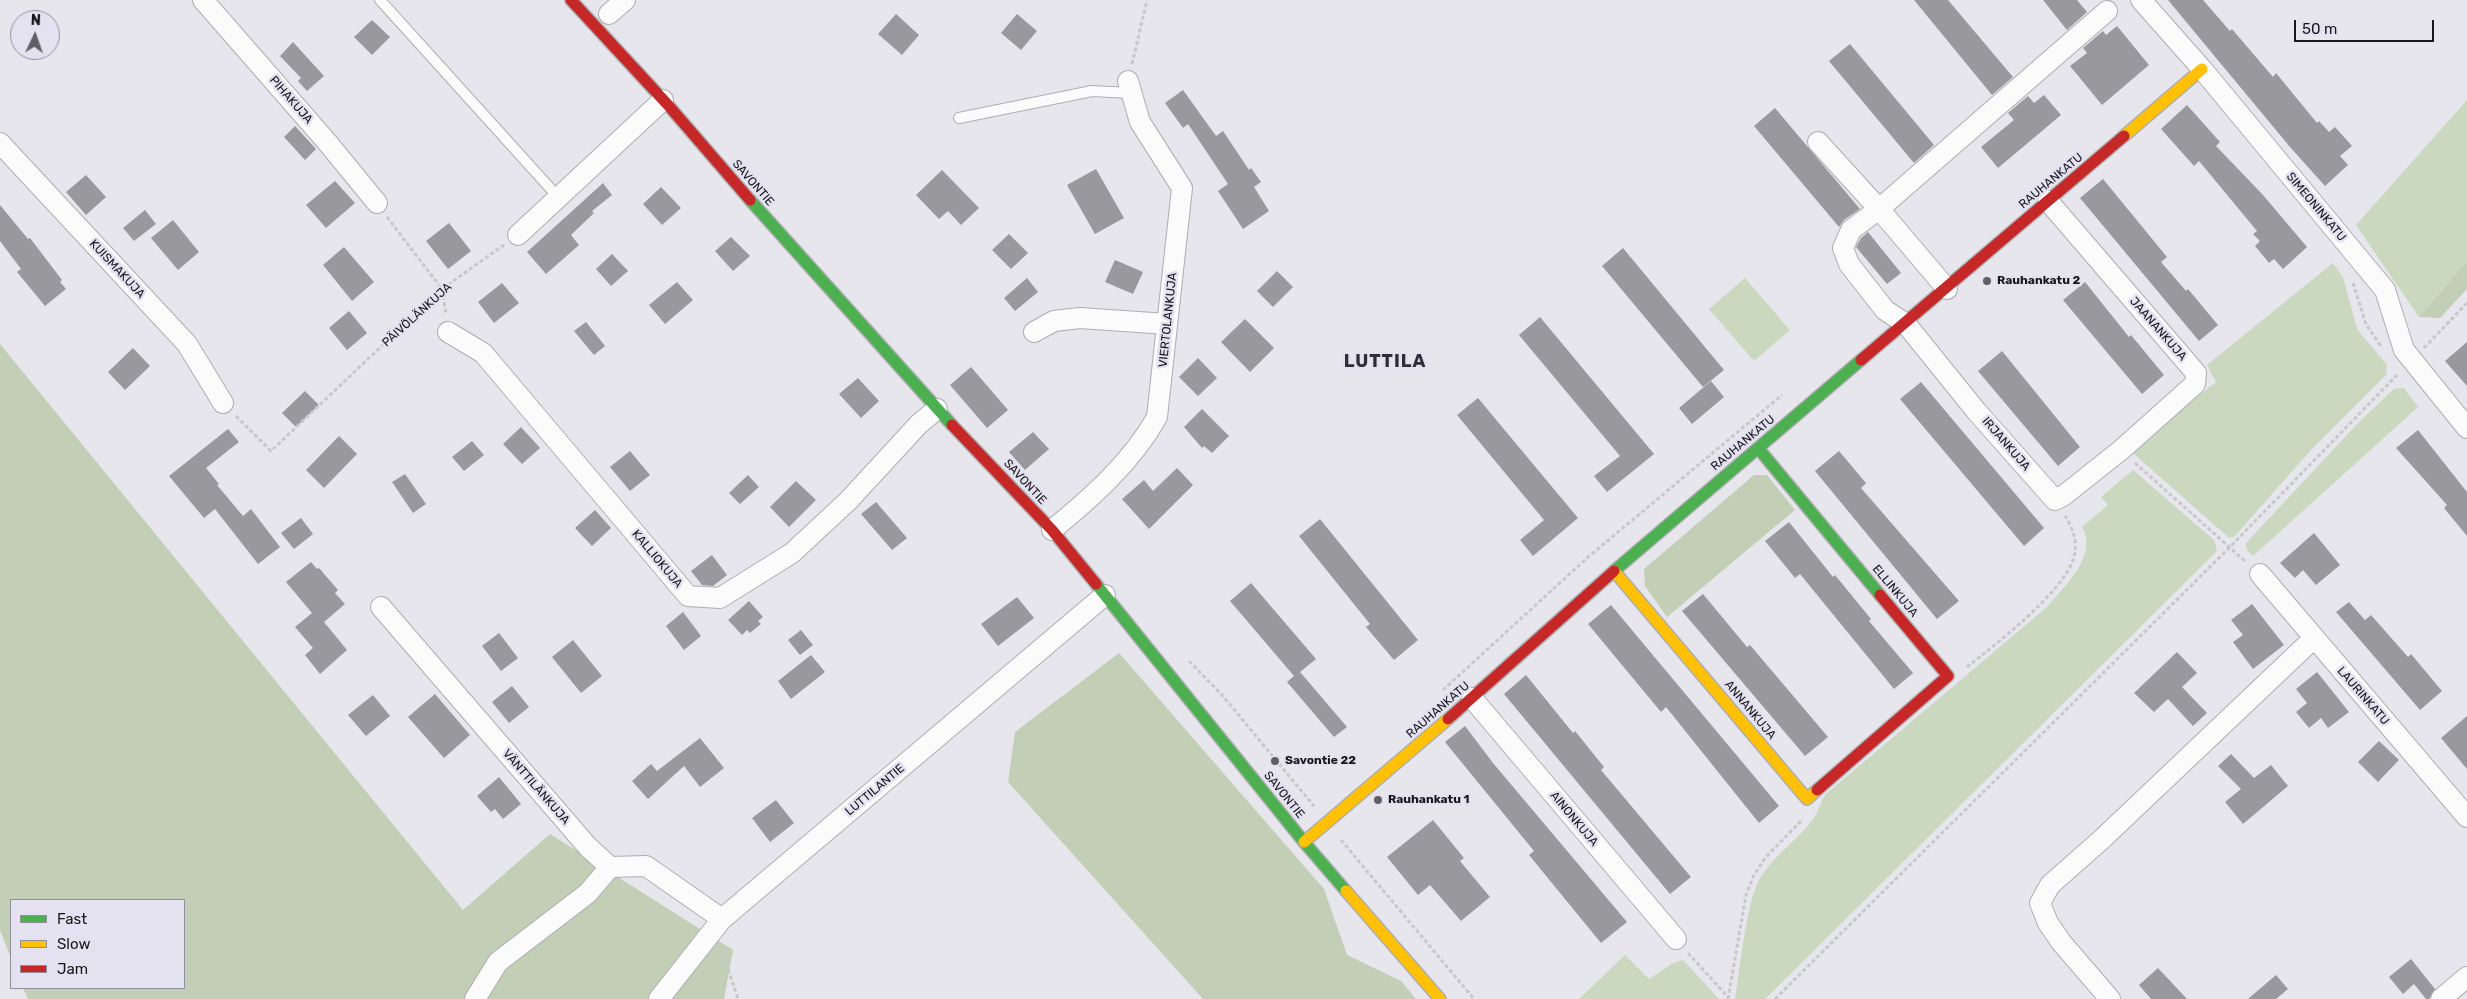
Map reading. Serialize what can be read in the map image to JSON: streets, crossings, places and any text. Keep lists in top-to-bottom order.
{
  "streets": {
    "street": [
      "PIHAKUJA",
      "RAUHANKATU",
      "SAVONTIE",
      "SIMEONINKATU",
      "KUISMAKUJA",
      "VIERTOLANKUJA",
      "JAANANKUJA",
      "IRJANKUJA",
      "KALLIOKUJA",
      "ELLINKUJA",
      "LAURINKATU",
      "ANNANKUJA",
      "VÄNTTILÄNKUJA",
      "LUTTILANTIE",
      "AINONKUJA"
    ],
    "path": ["PÄIVÖLÄNKUJA"]
  },
  "crossings": [
    ["RAUHANKATU", "SAVONTIE"],
    ["RAUHANKATU", "SIMEONINKATU"],
    ["RAUHANKATU", "JAANANKUJA"],
    ["RAUHANKATU", "IRJANKUJA"],
    ["RAUHANKATU", "ELLINKUJA"],
    ["RAUHANKATU", "ANNANKUJA"],
    ["RAUHANKATU", "AINONKUJA"],
    ["SAVONTIE", "VIERTOLANKUJA"],
    ["SAVONTIE", "KALLIOKUJA"],
    ["SAVONTIE", "LUTTILANTIE"],
    ["KUISMAKUJA", "PÄIVÖLÄNKUJA"]
  ],
  "districts": ["LUTTILA"],
  "places": ["Rauhankatu 2", "Savontie 22", "Rauhankatu 1"],
  "legend": ["Fast", "Slow", "Jam"],
  "scale_bar": "50 m",
  "north": "top"
}
